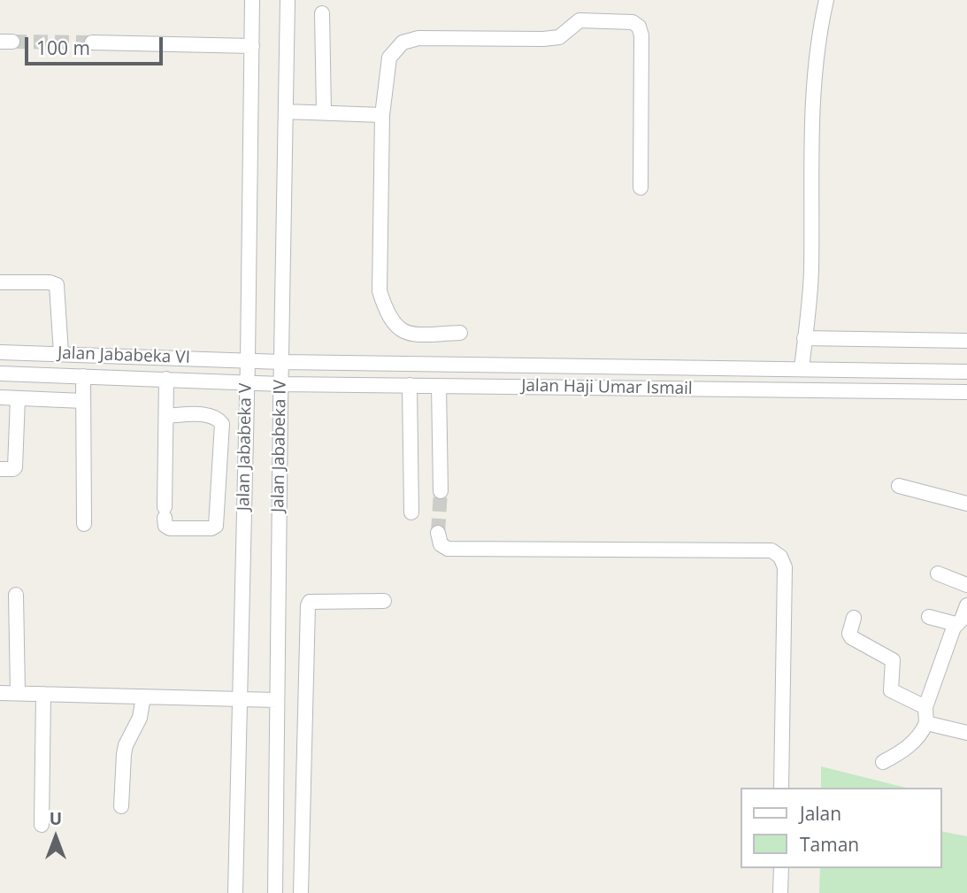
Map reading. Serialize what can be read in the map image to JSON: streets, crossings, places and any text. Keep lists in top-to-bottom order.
{
  "streets": {
    "street": [
      "Jalan Jababeka VI",
      "Jalan Haji Umar Ismail",
      "Jalan Jababeka IV",
      "Jalan Jababeka V"
    ]
  },
  "crossings": [
    ["Jalan Jababeka VI", "Jalan Haji Umar Ismail"],
    ["Jalan Jababeka VI", "Jalan Jababeka V"],
    ["Jalan Haji Umar Ismail", "Jalan Jababeka IV"],
    ["Jalan Haji Umar Ismail", "Jalan Jababeka V"]
  ],
  "legend": ["Jalan", "Taman"],
  "scale_bar": "100 m",
  "north": "top"
}
